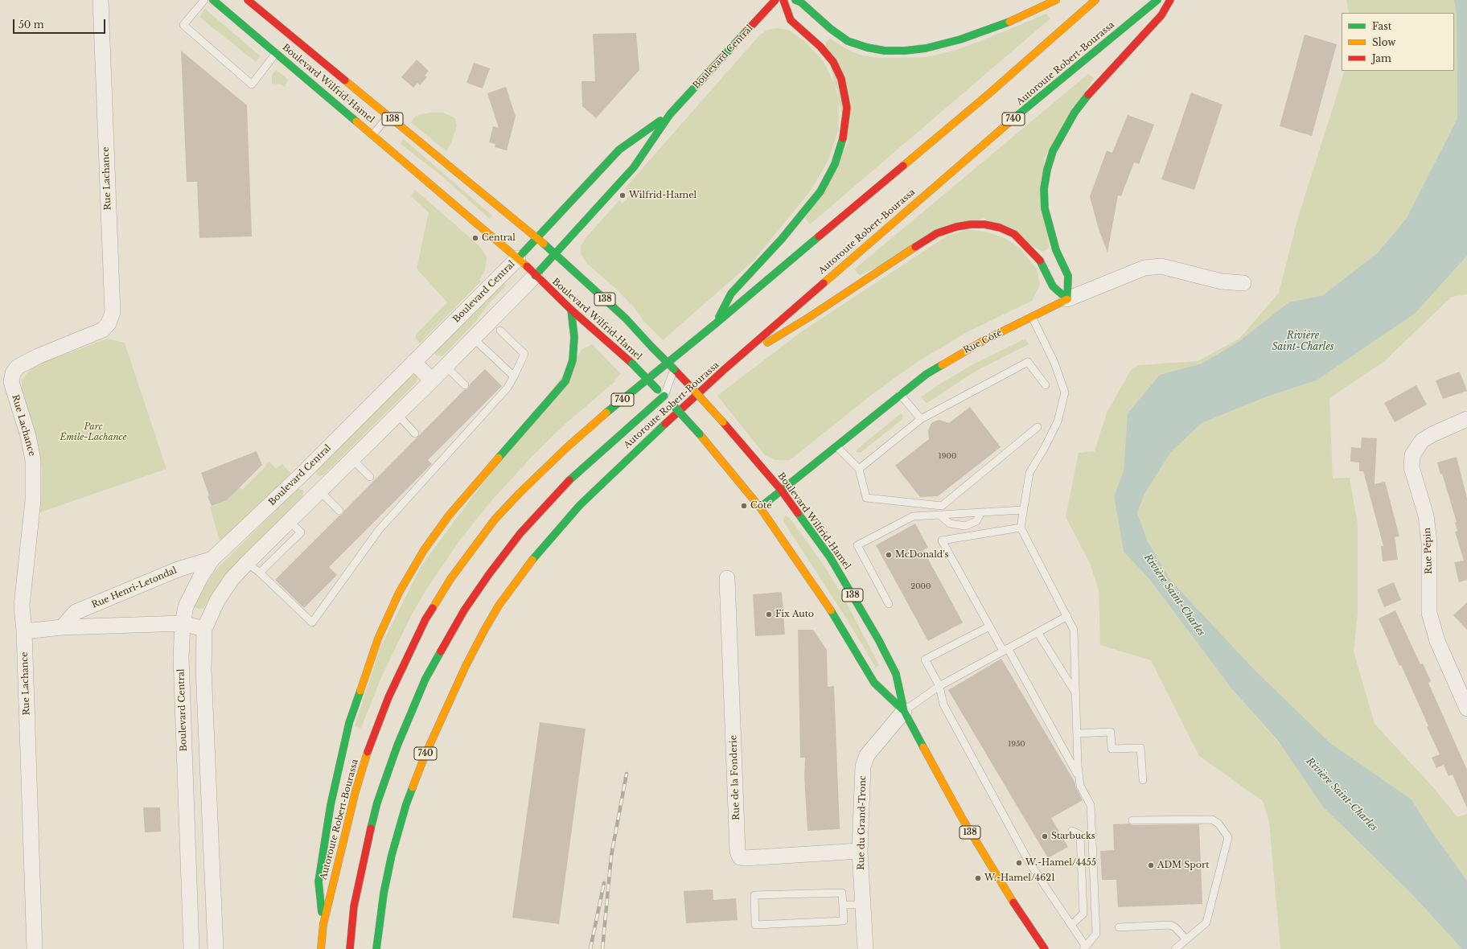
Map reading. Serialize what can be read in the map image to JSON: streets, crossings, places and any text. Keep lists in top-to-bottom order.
{
  "streets": {
    "main road": [
      "Boulevard Central",
      "Autoroute Robert-Bourassa",
      "Boulevard Wilfrid-Hamel",
      "138",
      "740",
      "Rue Côté"
    ],
    "street": [
      "Rue Lachance",
      "Rue Pépin",
      "Rue Henri-Letondal",
      "Rue de la Fonderie",
      "Rue du Grand-Tronc"
    ]
  },
  "crossings": [
    ["Boulevard Central", "Boulevard Wilfrid-Hamel"],
    ["Boulevard Central", "Rue Henri-Letondal"],
    ["Boulevard Wilfrid-Hamel", "Rue Côté"],
    ["Boulevard Wilfrid-Hamel", "Rue du Grand-Tronc"],
    ["Rue de la Fonderie", "Rue du Grand-Tronc"]
  ],
  "water": ["Rivière Saint-Charles"],
  "parks": ["Parc Émile-Lachance"],
  "places": [
    "Wilfrid-Hamel",
    "Central",
    "Côté",
    "McDonald's",
    "Fix Auto",
    "Starbucks",
    "W.-Hamel/4455",
    "ADM Sport",
    "W.-Hamel/4621"
  ],
  "house_numbers": ["1900", "2000", "1950"],
  "legend": ["Fast", "Slow", "Jam"],
  "scale_bar": "50 m"
}
